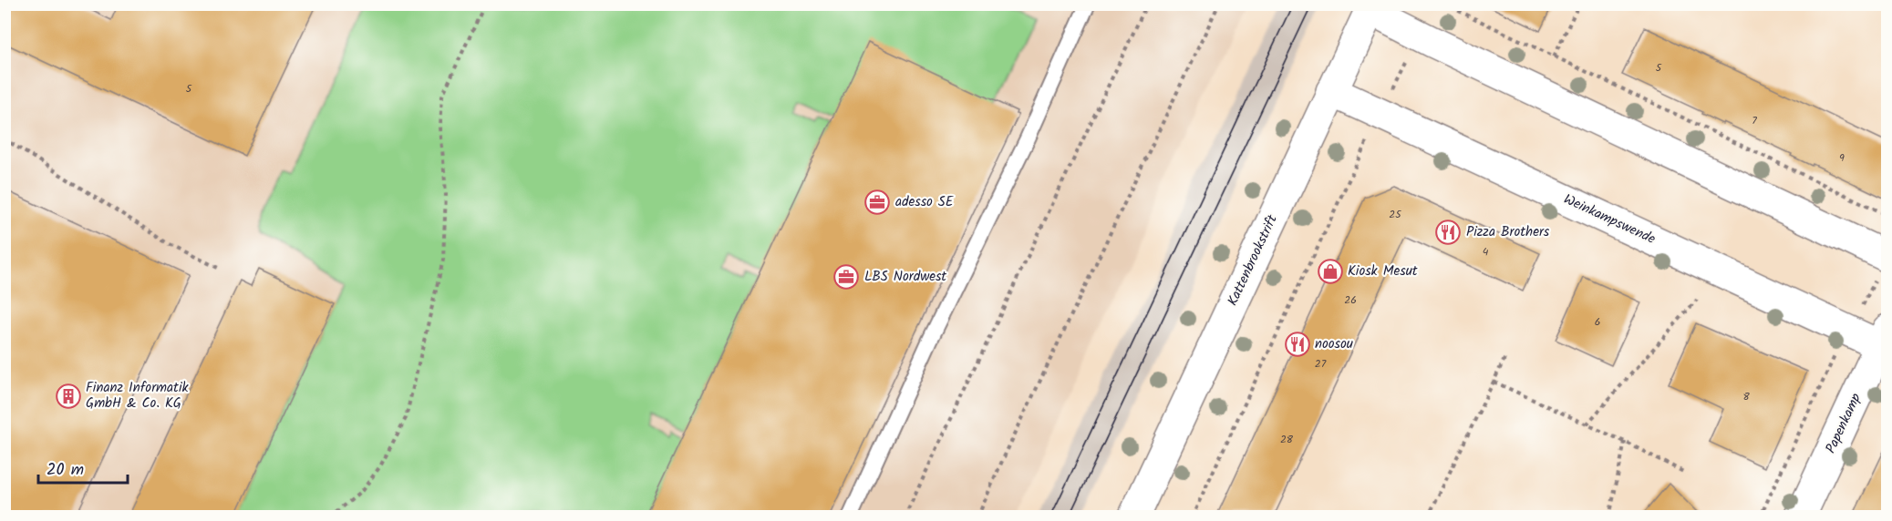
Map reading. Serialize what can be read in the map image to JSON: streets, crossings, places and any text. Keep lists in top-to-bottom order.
{
  "streets": {
    "street": ["Weinkampswende", "Kattenbrookstrift", "Papenkamp"]
  },
  "crossings": [
    ["Weinkampswende", "Kattenbrookstrift"],
    ["Weinkampswende", "Papenkamp"]
  ],
  "places": {
    "office": ["adesso SE", "LBS Nordwest"],
    "restaurant": ["Pizza Brothers", "noosou"],
    "shop": ["Kiosk Mesut"],
    "building": ["Finanz Informatik GmbH & Co. KG"]
  },
  "house_numbers": [
    "5",
    "5",
    "7",
    "9",
    "25",
    "4",
    "26",
    "6",
    "27",
    "8",
    "28"
  ],
  "scale_bar": "20 m"
}
